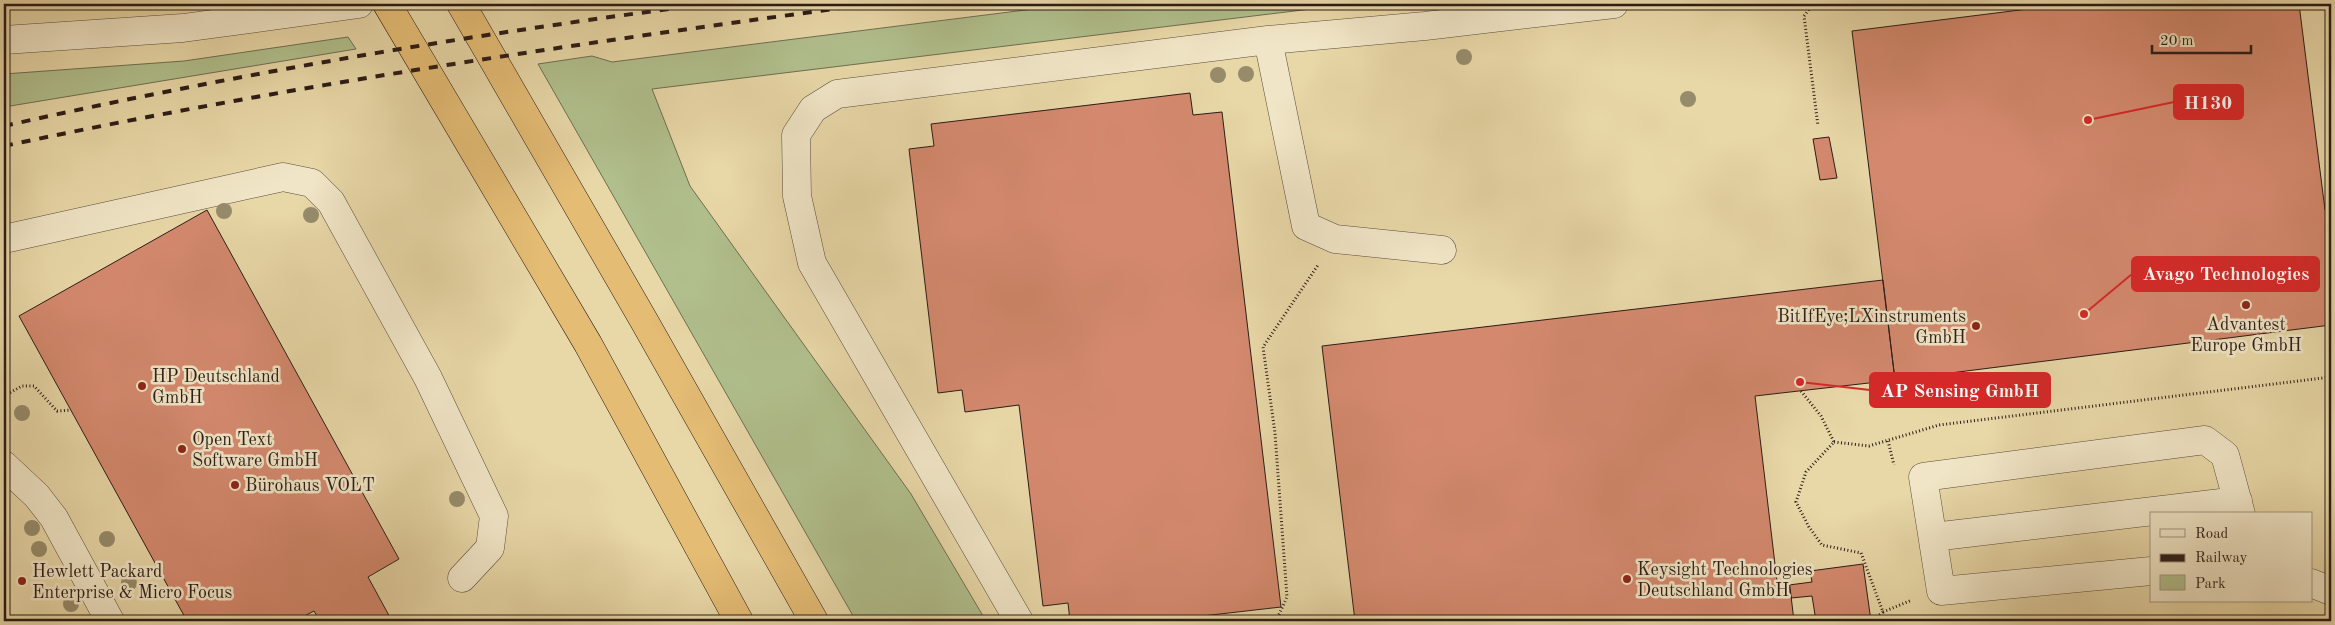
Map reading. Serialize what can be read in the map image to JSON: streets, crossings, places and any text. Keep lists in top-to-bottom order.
{
  "places": [
    "H130",
    "Advantest Europe GmbH",
    "Avago Technologies",
    "BitIfEye;LXinstruments GmbH",
    "AP Sensing GmbH",
    "HP Deutschland GmbH",
    "Open Text Software GmbH",
    "Bürohaus VOLT",
    "Keysight Technologies Deutschland GmbH",
    "Hewlett Packard Enterprise & Micro Focus"
  ],
  "legend": ["Road", "Railway", "Park"],
  "scale_bar": "20 m"
}
